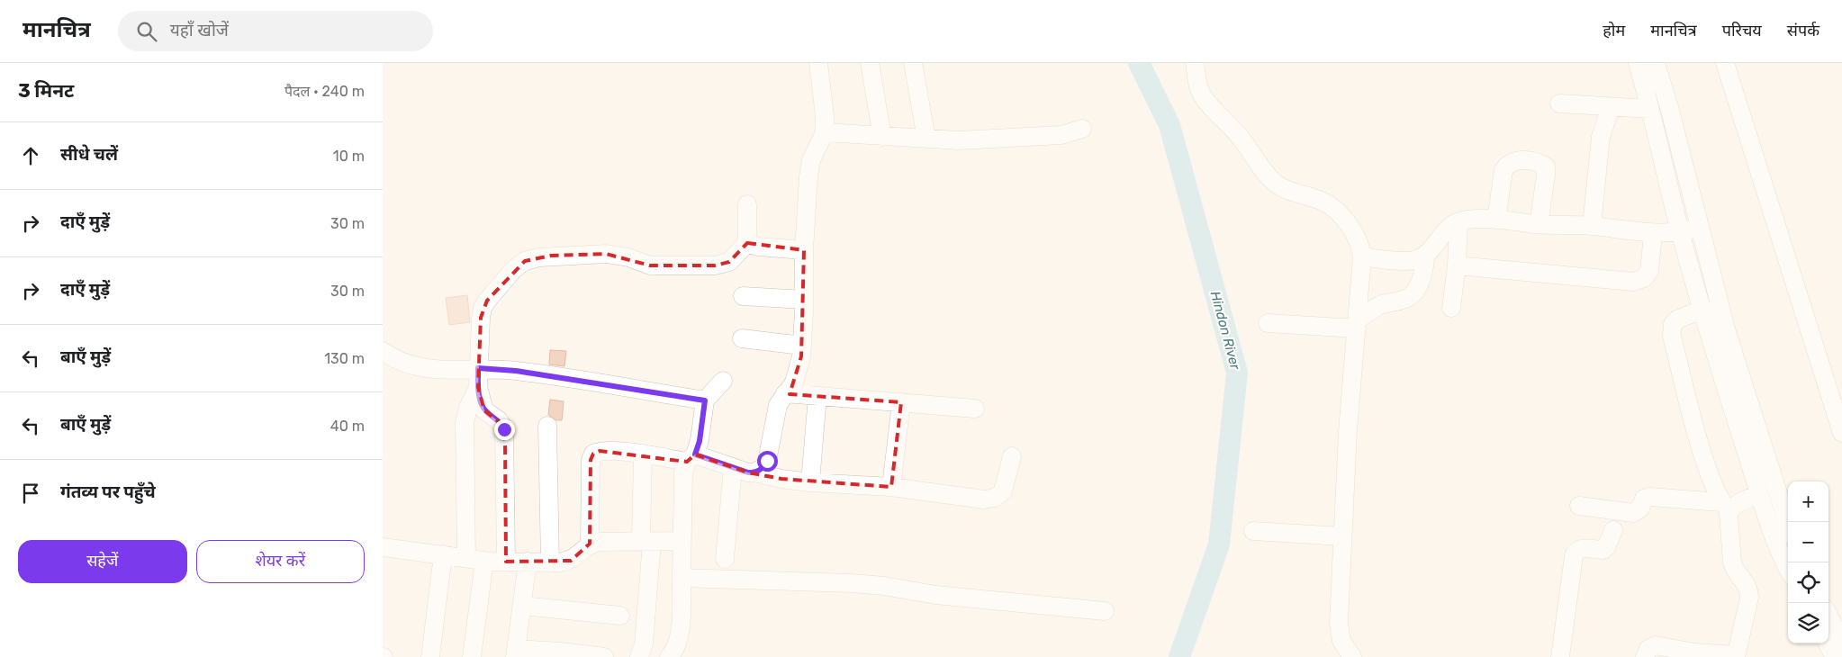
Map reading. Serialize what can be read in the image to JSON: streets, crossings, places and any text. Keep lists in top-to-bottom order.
{
  "water": ["Hindon River"],
  "page": {
    "header": "मानचित्र",
    "search": "यहाँ खोजें",
    "nav": [
      "होम",
      "मानचित्र",
      "परिचय",
      "संपर्क"
    ],
    "heading": ["3 मिनट", "पैदल · 240 m"],
    "list": [
      ["सीधे चलें", "10 m"],
      ["दाएँ मुड़ें", "30 m"],
      ["दाएँ मुड़ें", "30 m"],
      ["बाएँ मुड़ें", "130 m"],
      ["बाएँ मुड़ें", "40 m"],
      "गंतव्य पर पहुँचे"
    ],
    "map_buttons": ["+", "−"],
    "buttons": ["सहेजें", "शेयर करें"]
  }
}
